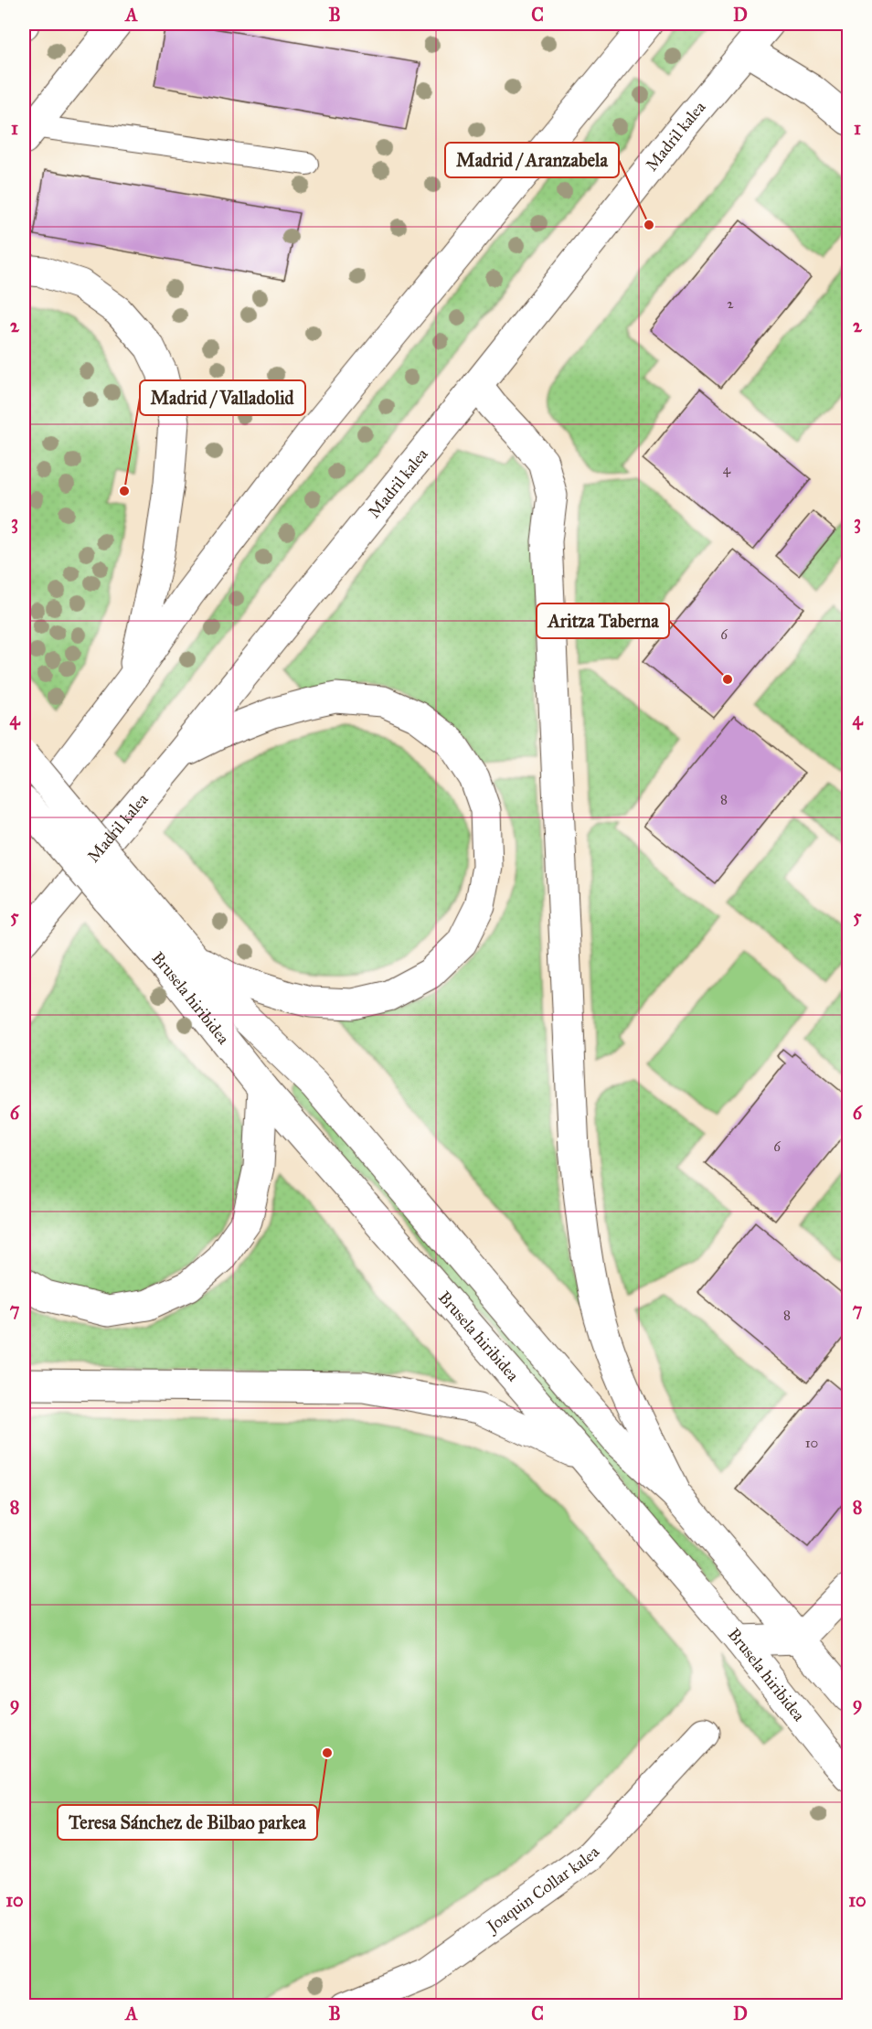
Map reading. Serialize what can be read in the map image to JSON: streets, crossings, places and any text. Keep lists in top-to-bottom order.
{
  "streets": {
    "main road": ["Madril kalea", "Brusela hiribidea", "Joaquin Collar kalea"]
  },
  "places": [
    "Madrid / Aranzabela",
    "Madrid / Valladolid",
    "Aritza Taberna",
    "Teresa Sánchez de Bilbao parkea"
  ],
  "house_numbers": [
    "2",
    "4",
    "6",
    "8",
    "6",
    "8",
    "10"
  ],
  "grid": {
    "columns": [
      "A",
      "B",
      "C",
      "D"
    ],
    "rows": [
      "1",
      "2",
      "3",
      "4",
      "5",
      "6",
      "7",
      "8",
      "9",
      "10"
    ]
  }
}
